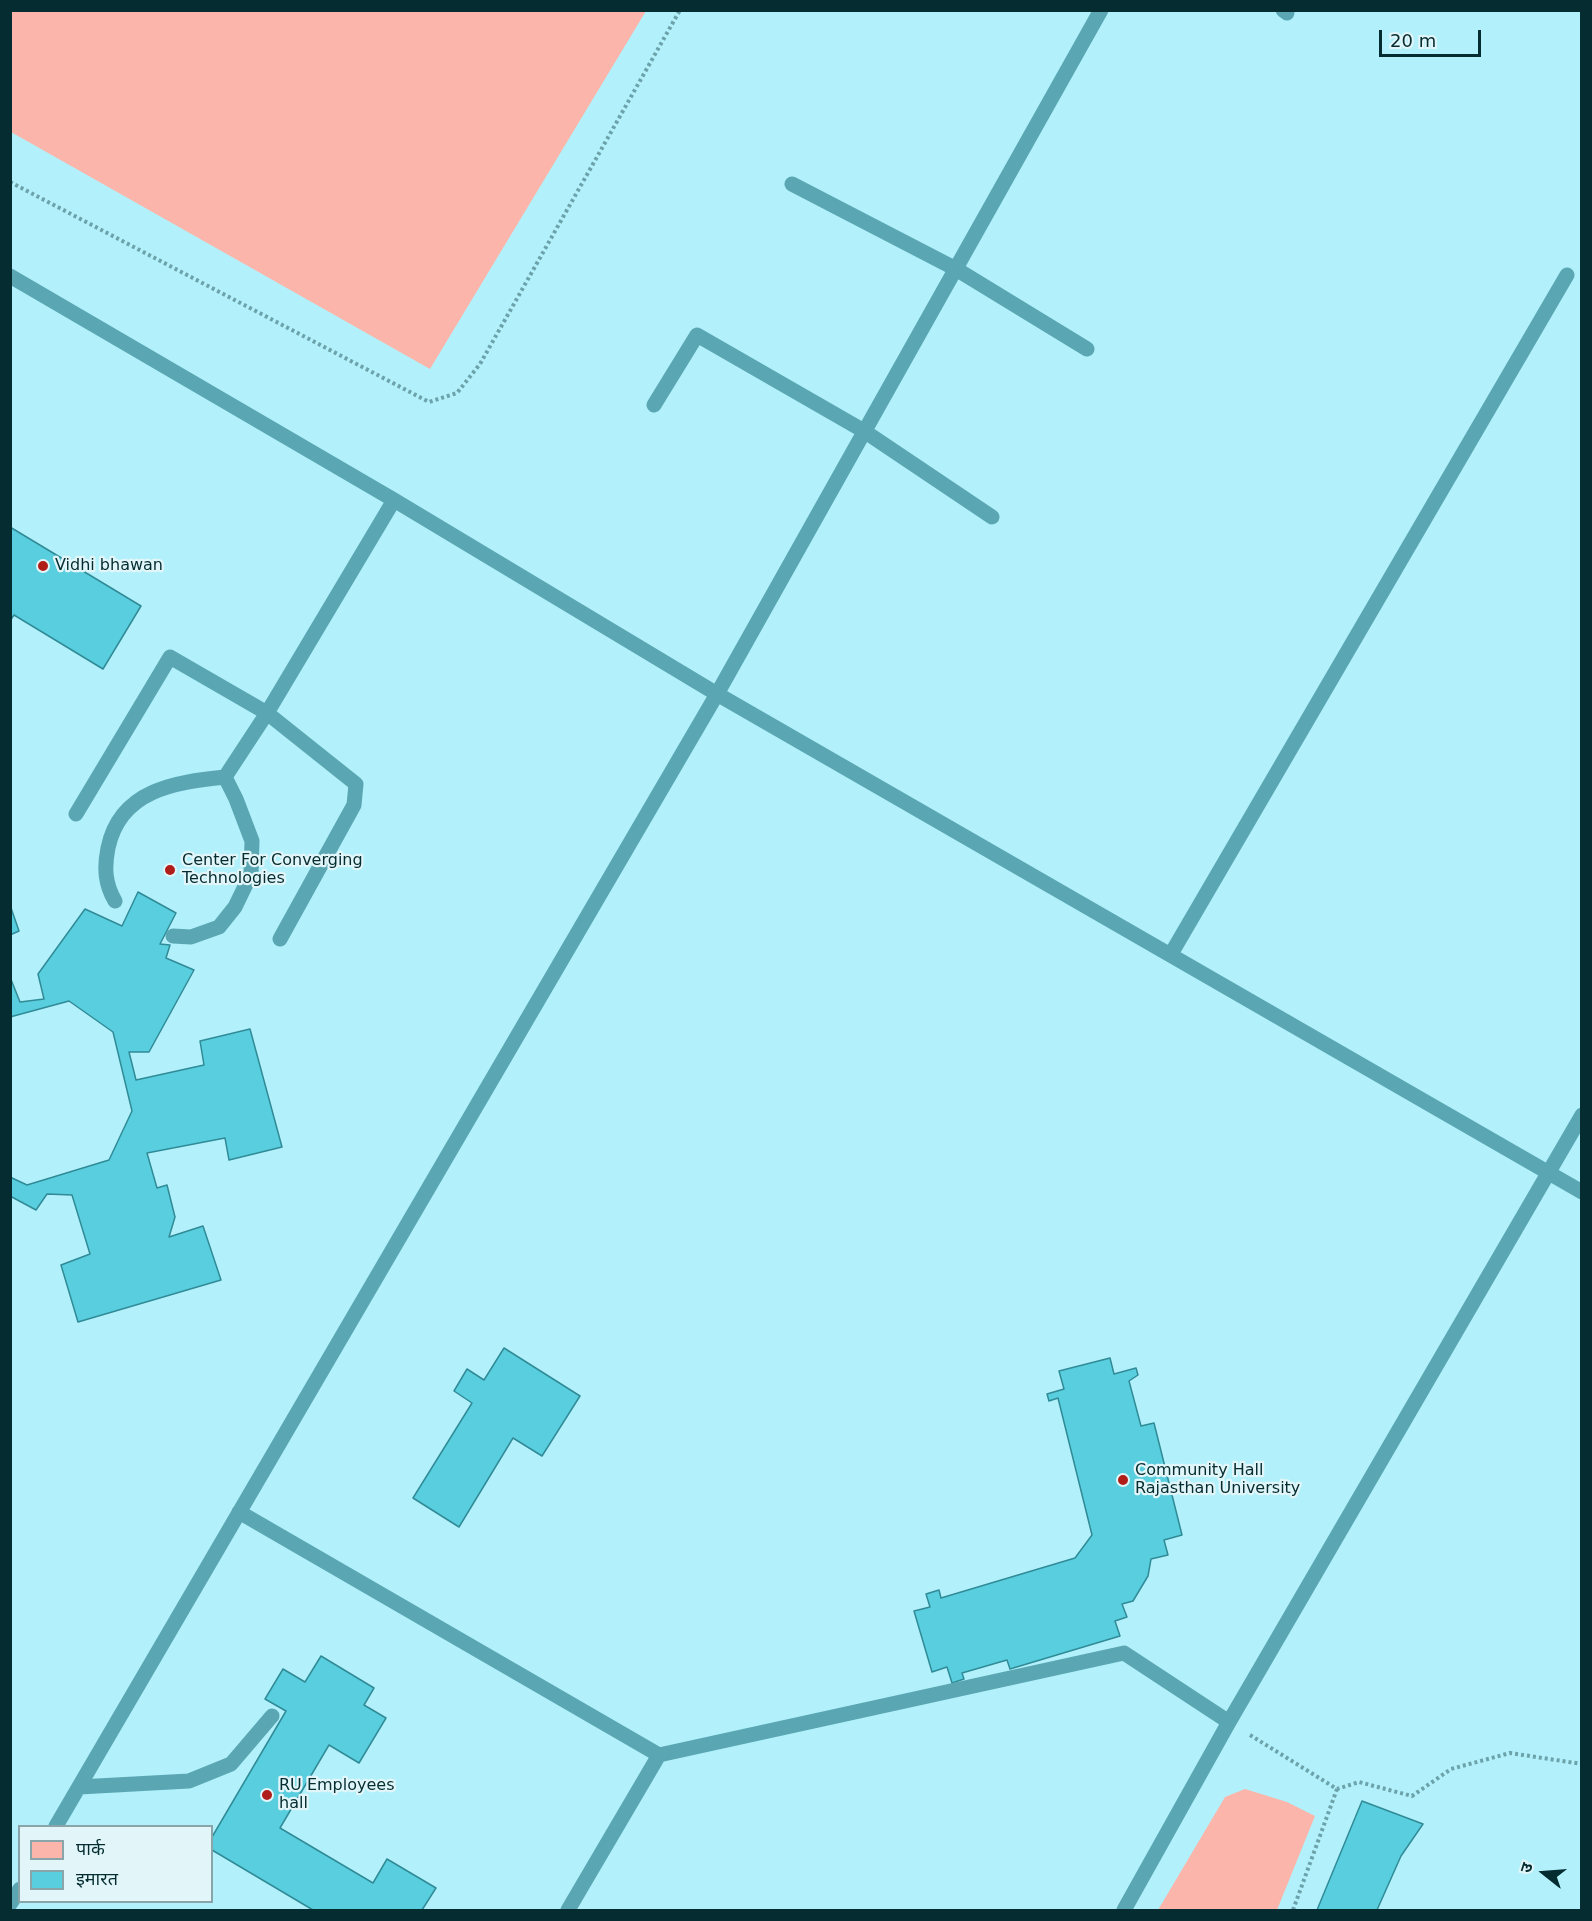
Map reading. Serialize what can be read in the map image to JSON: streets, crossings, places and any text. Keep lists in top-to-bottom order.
{
  "places": [
    "Vidhi bhawan",
    "Center For Converging Technologies",
    "Community Hall Rajasthan University",
    "RU Employees hall"
  ],
  "legend": ["पार्क", "इमारत"],
  "scale_bar": "20 m",
  "north": "left"
}
